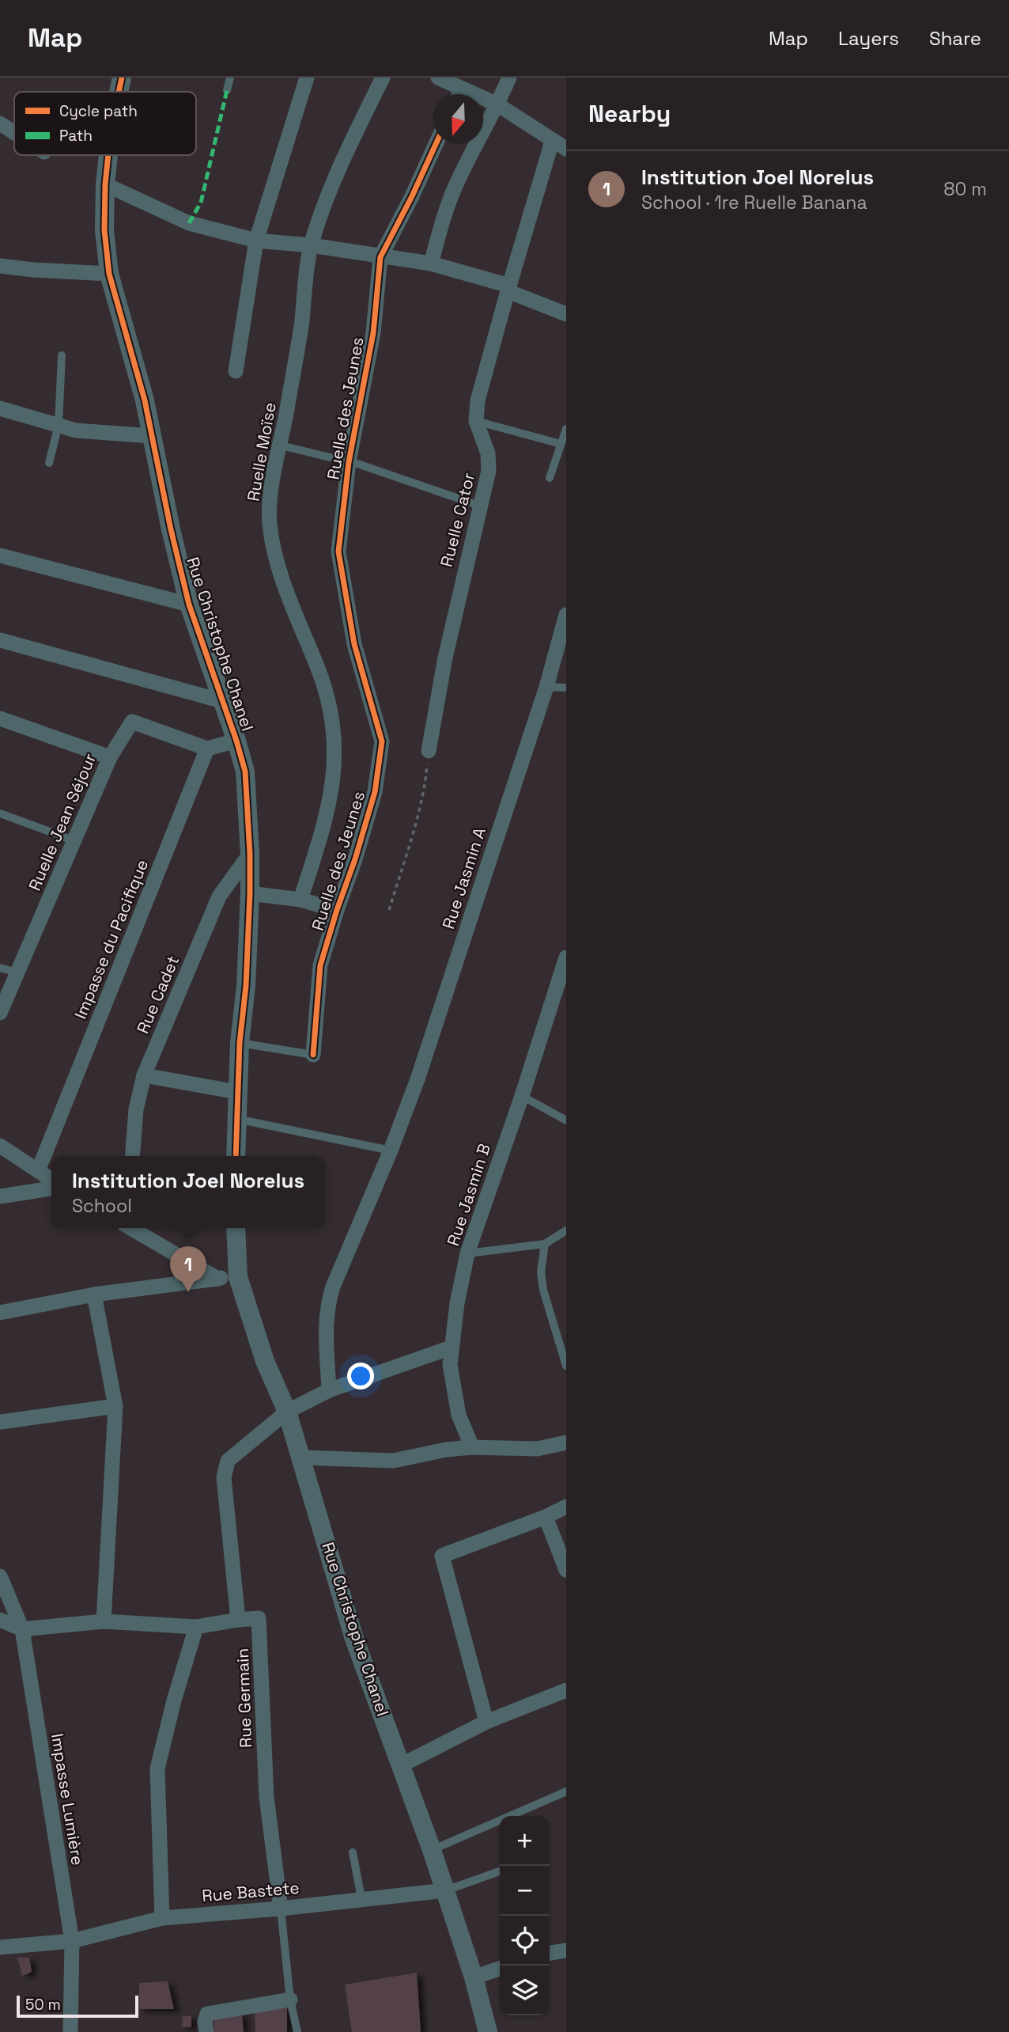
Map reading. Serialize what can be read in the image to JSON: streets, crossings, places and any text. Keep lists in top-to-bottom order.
{
  "streets": {
    "street": [
      "Ruelle des Jeunes",
      "Ruelle Moïse",
      "Ruelle Cator",
      "Rue Christophe Chanel",
      "Ruelle Jean Séjour",
      "Rue Jasmin A",
      "Impasse du Pacifique",
      "Rue Cadet",
      "Rue Jasmin B",
      "Rue Germain",
      "Impasse Lumière",
      "Rue Bastete"
    ]
  },
  "crossings": [
    ["Rue Christophe Chanel", "Rue Cadet"],
    ["Rue Christophe Chanel", "Rue Bastete"],
    ["Ruelle Jean Séjour", "Impasse du Pacifique"],
    ["Rue Germain", "Rue Bastete"],
    ["Impasse Lumière", "Rue Bastete"]
  ],
  "legend": ["Cycle path", "Path"],
  "scale_bar": "50 m",
  "north": "bottom",
  "page": {
    "header": "Map",
    "nav": ["Map", "Layers", "Share"],
    "heading": "Nearby",
    "list": [
      {
        "mark": "1",
        "name": "Institution Joel Norelus",
        "note": "School · 1re Ruelle Banana",
        "value": "80 m"
      }
    ],
    "popup": ["Institution Joel Norelus", "School"],
    "pins": "1",
    "map_buttons": ["+", "−"],
    "scale": "50 m"
  }
}
